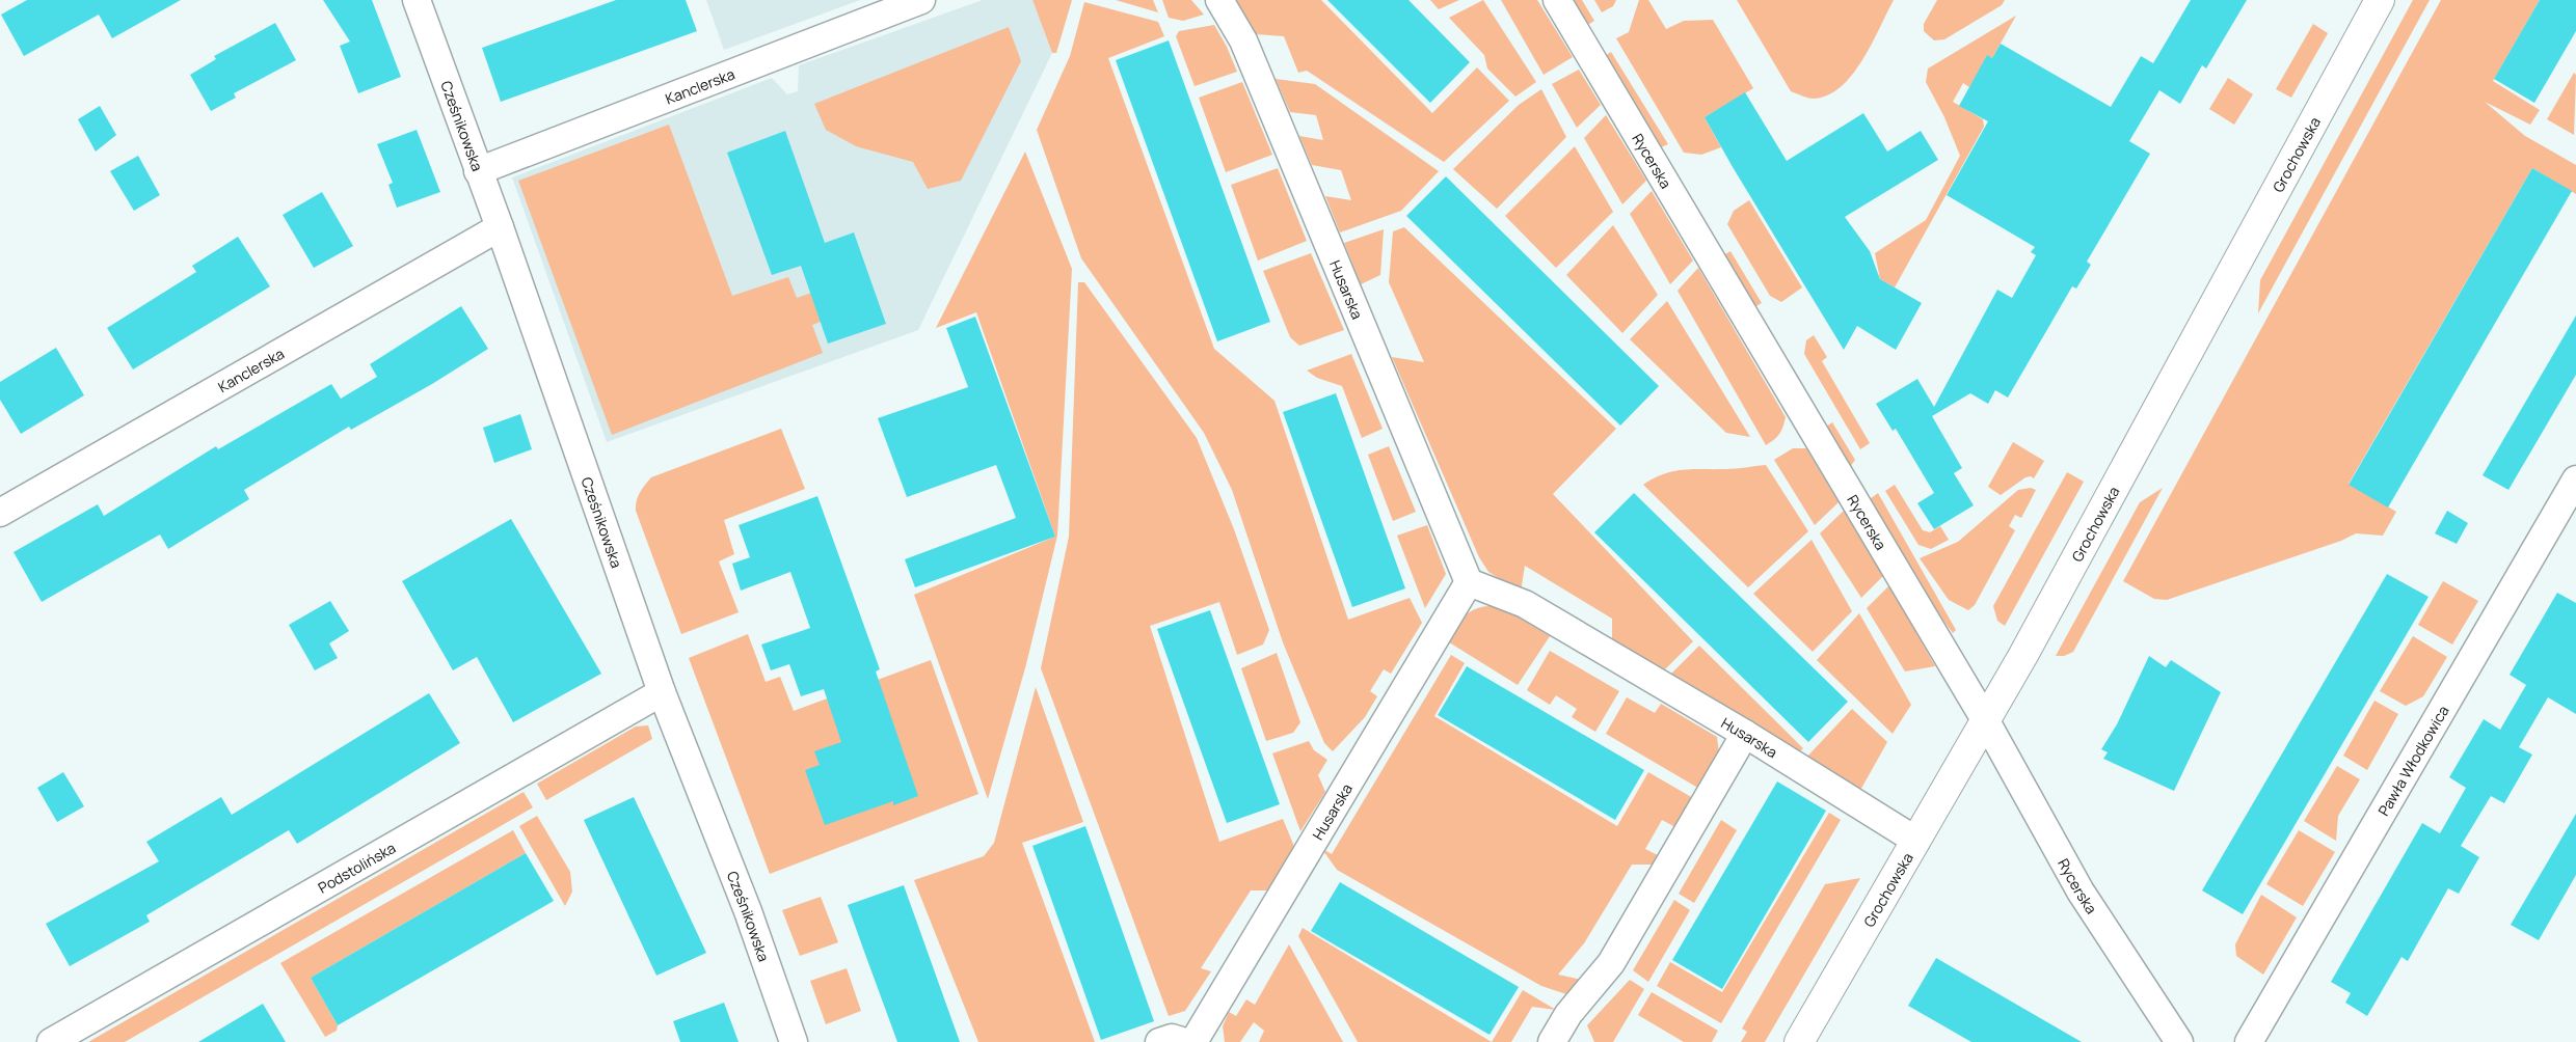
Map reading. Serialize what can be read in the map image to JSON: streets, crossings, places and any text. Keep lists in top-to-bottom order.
{
  "streets": {
    "street": [
      "Kanclerska",
      "Cześnikowska",
      "Grochowska",
      "Rycerska",
      "Husarska",
      "Pawła Włodkowica",
      "Podstolińska"
    ]
  },
  "crossings": [
    ["Kanclerska", "Cześnikowska"],
    ["Cześnikowska", "Podstolińska"],
    ["Grochowska", "Rycerska"],
    ["Grochowska", "Husarska"]
  ]
}
